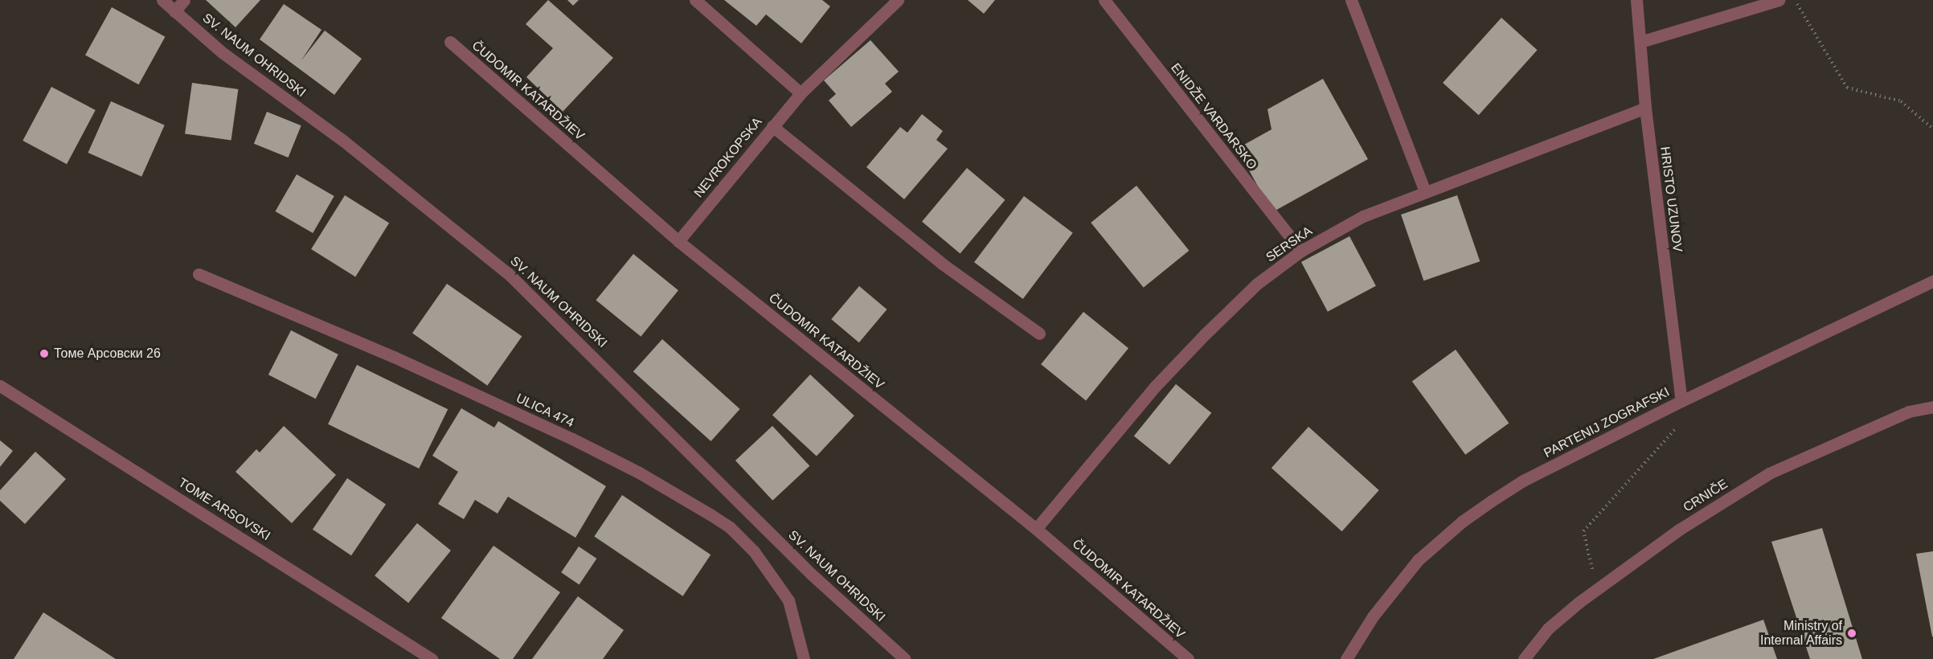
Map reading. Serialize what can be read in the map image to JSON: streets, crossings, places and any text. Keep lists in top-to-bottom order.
{
  "streets": {
    "street": [
      "SV. NAUM OHRIDSKI",
      "ČUDOMIR KATARDŽIEV",
      "ENIDŽE VARDARSKO",
      "NEVROKOPSKA",
      "HRISTO UZUNOV",
      "SERSKA",
      "ULICA 474",
      "PARTENIJ ZOGRAFSKI",
      "CRNIČE",
      "TOME ARSOVSKI"
    ]
  },
  "crossings": [
    ["ČUDOMIR KATARDŽIEV", "NEVROKOPSKA"],
    ["ČUDOMIR KATARDŽIEV", "SERSKA"],
    ["ENIDŽE VARDARSKO", "SERSKA"],
    ["HRISTO UZUNOV", "SERSKA"],
    ["HRISTO UZUNOV", "PARTENIJ ZOGRAFSKI"]
  ],
  "places": ["Томе Арсовски 26", "Ministry of Internal Affairs"]
}
